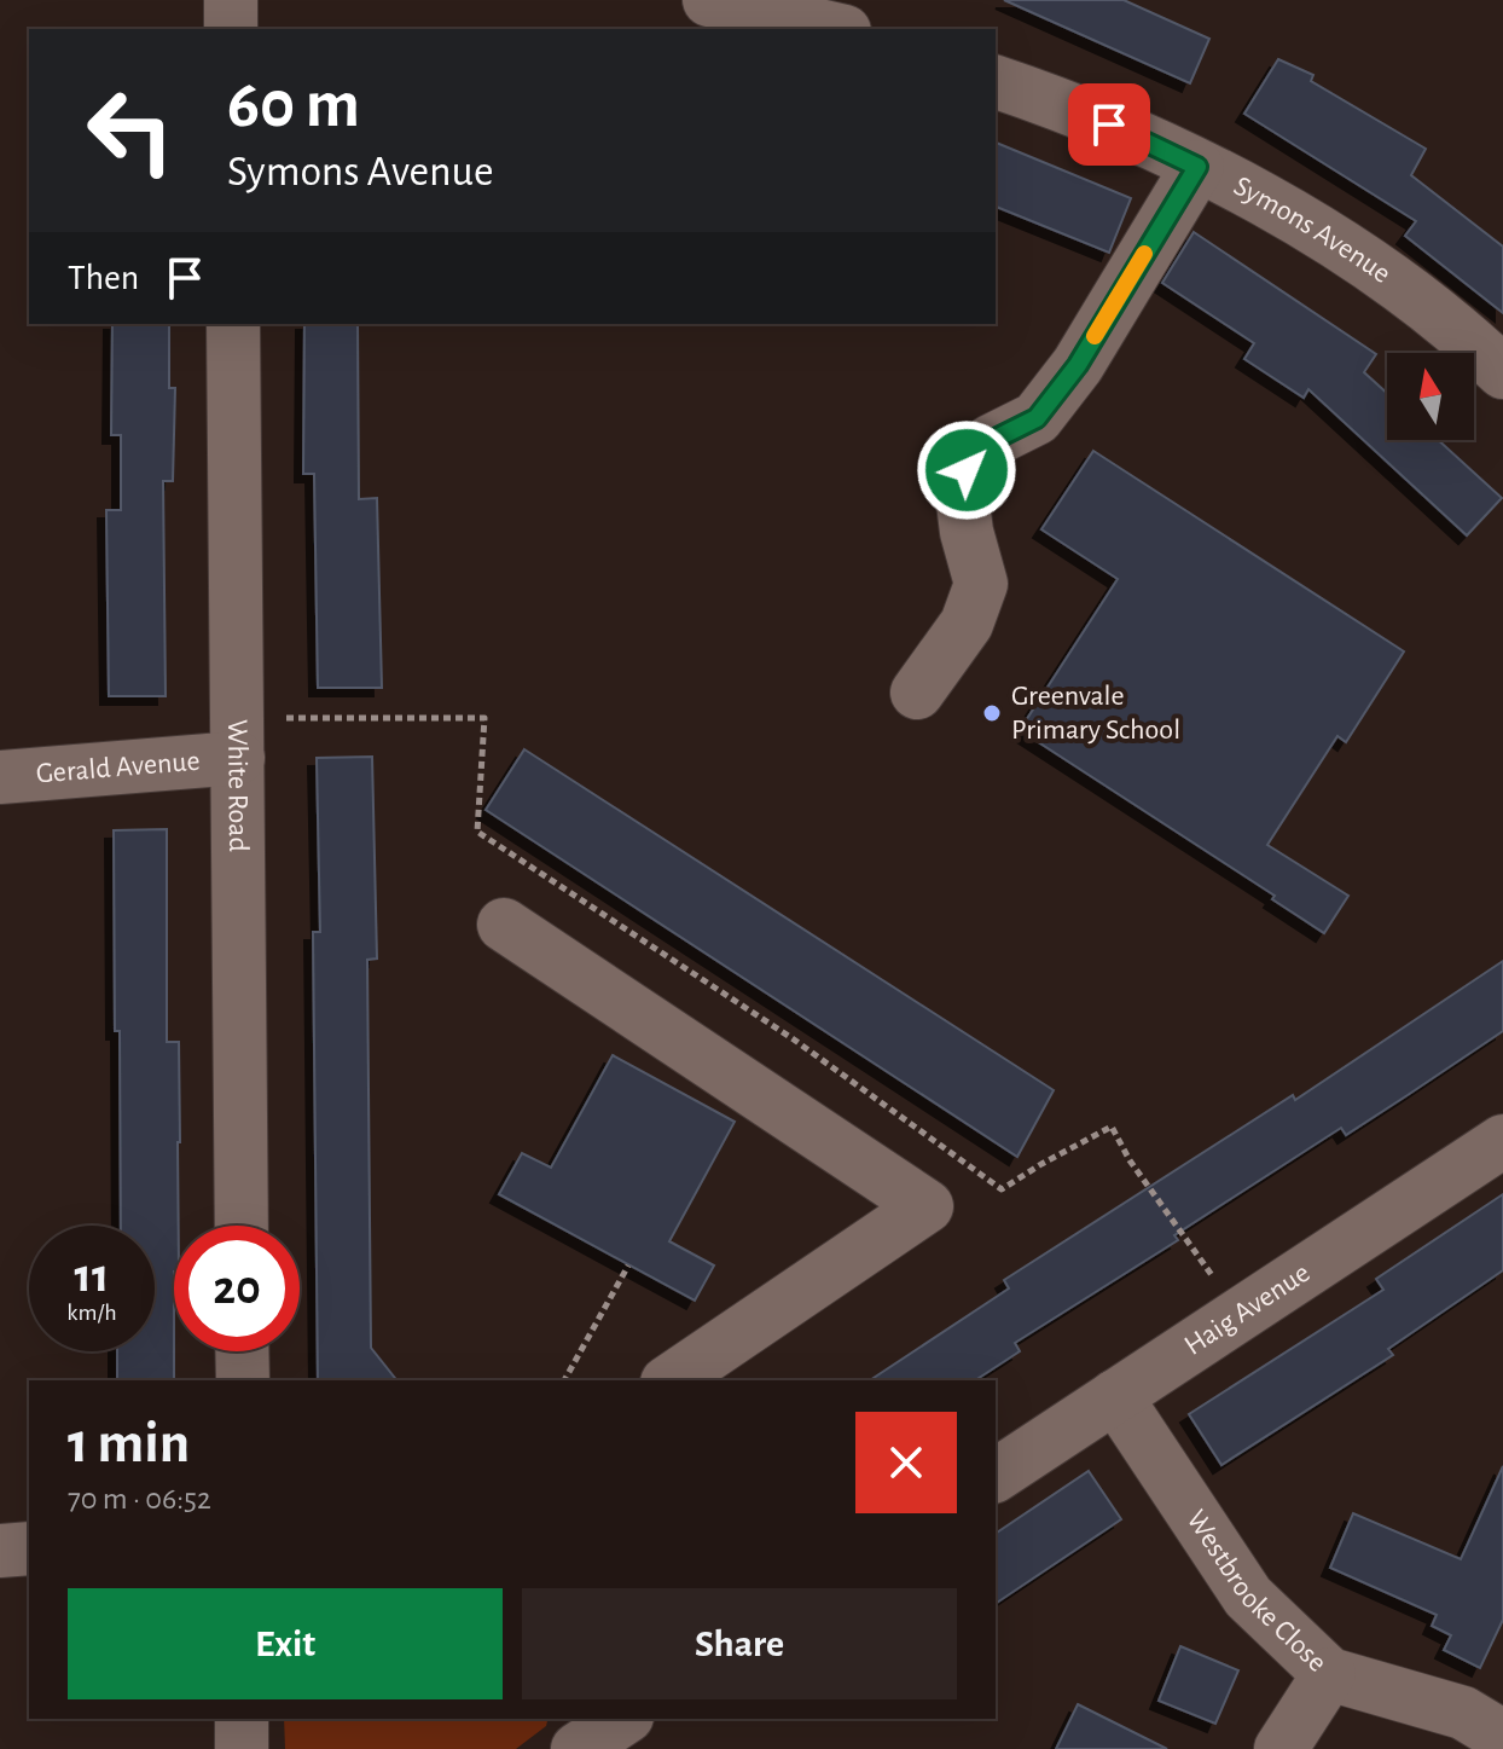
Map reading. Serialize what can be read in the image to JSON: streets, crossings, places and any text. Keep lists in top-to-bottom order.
{
  "streets": {
    "street": [
      "Symons Avenue",
      "Gerald Avenue",
      "White Road",
      "Haig Avenue",
      "Westbrooke Close"
    ]
  },
  "crossings": [
    ["Gerald Avenue", "White Road"],
    ["Haig Avenue", "Westbrooke Close"]
  ],
  "places": ["Greenvale Primary School"],
  "north": "top",
  "page": {
    "turn": ["60 m", "Symons Avenue"],
    "then": "Then",
    "speed": "11 km/h",
    "limit": "20",
    "heading": ["1 min", "70 m · 06:52"],
    "buttons": ["Exit", "Share"]
  }
}
